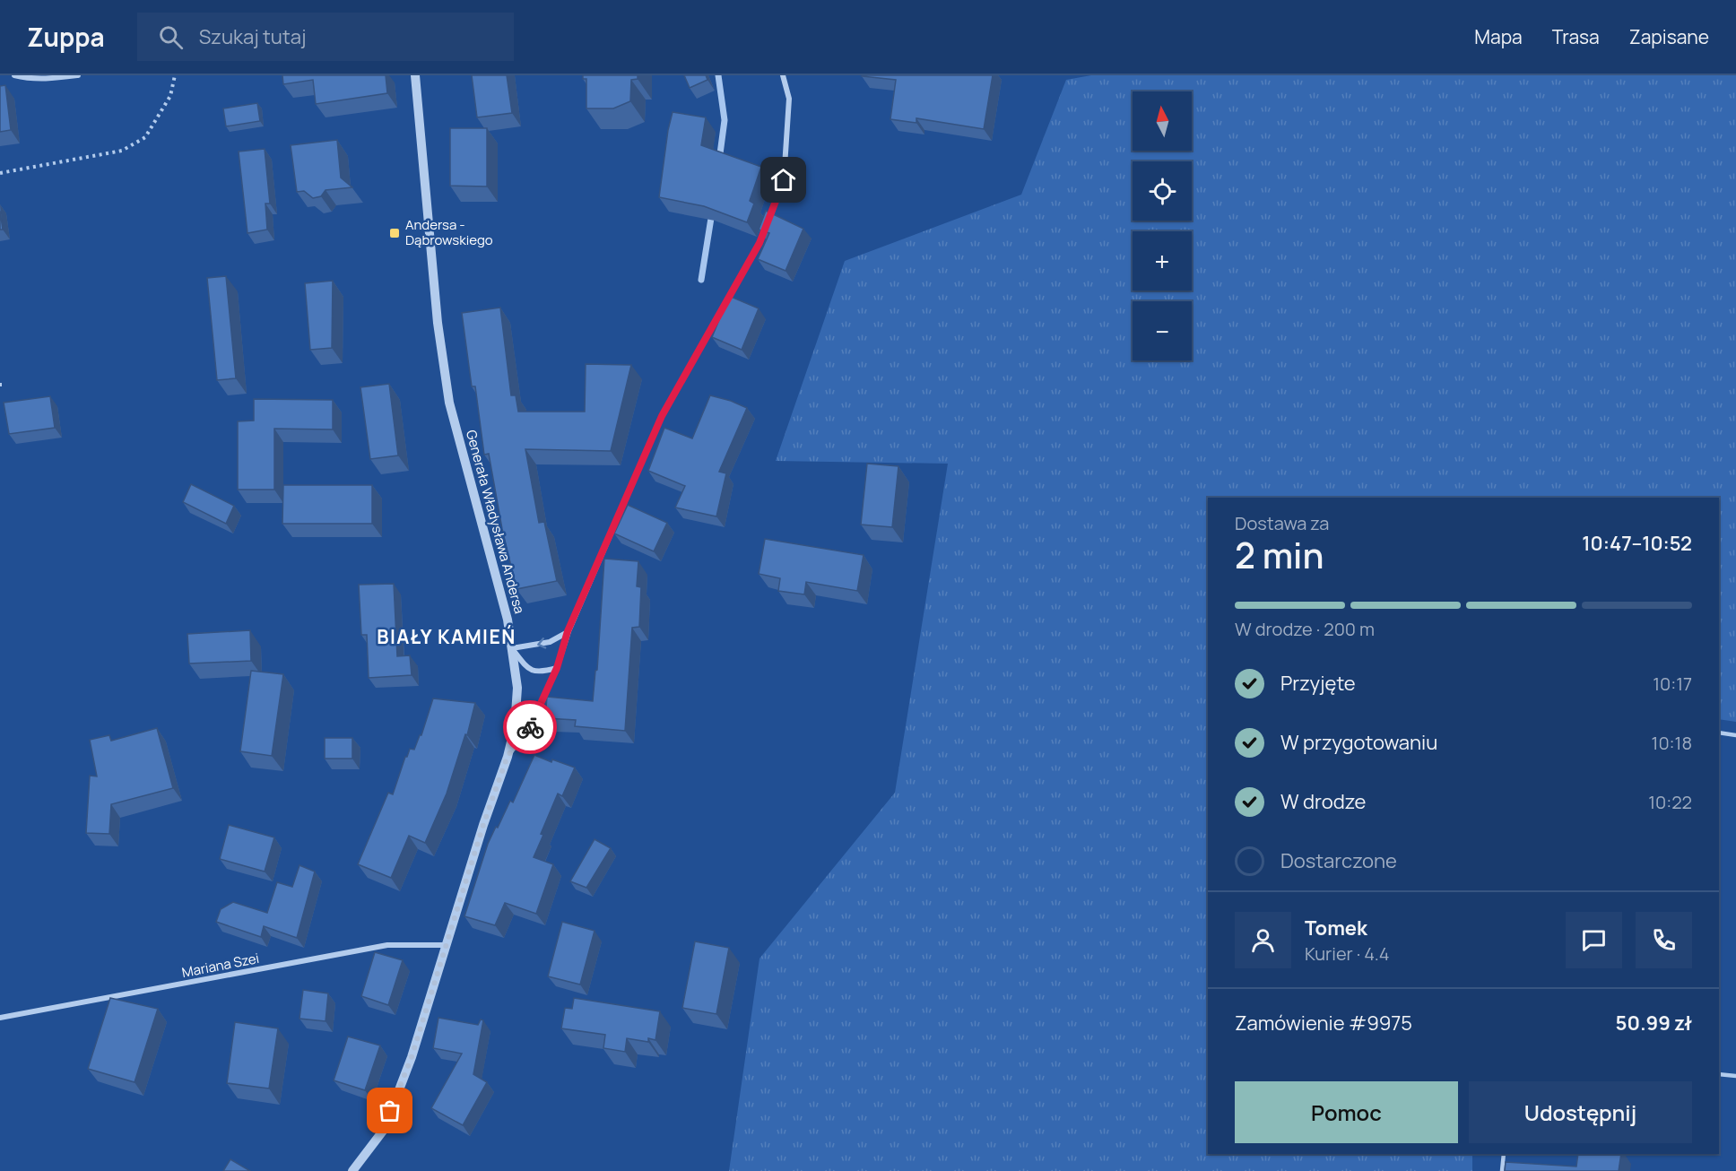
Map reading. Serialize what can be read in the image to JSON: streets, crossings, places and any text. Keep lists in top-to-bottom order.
{
  "streets": {
    "street": ["Generała Władysława Andersa", "Mariana Szei"]
  },
  "crossings": [
    ["Generała Władysława Andersa", "Mariana Szei"]
  ],
  "districts": ["BIAŁY KAMIEŃ"],
  "places": {
    "transit": ["Andersa - Dąbrowskiego"]
  },
  "north": "top",
  "page": {
    "header": "Zuppa",
    "search": "Szukaj tutaj",
    "nav": ["Mapa", "Trasa", "Zapisane"],
    "map_buttons": ["+", "−"],
    "heading": ["2 min", "Dostawa za", "10:47–10:52"],
    "panel": [
      "Tomek",
      "Kurier · 4.4",
      "Zamówienie #9975",
      "50.99 zł"
    ],
    "bar": "W drodze · 200 m",
    "list": [
      ["Przyjęte", "10:17"],
      ["W przygotowaniu", "10:18"],
      ["W drodze", "10:22"],
      "Dostarczone"
    ],
    "buttons": ["Pomoc", "Udostępnij"]
  }
}
